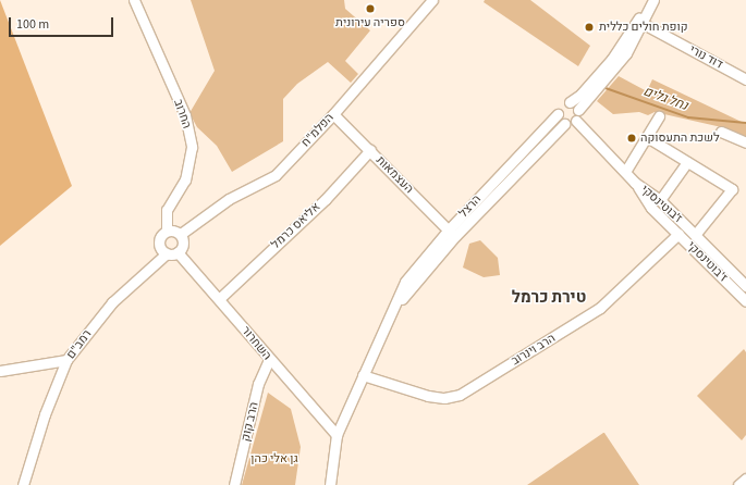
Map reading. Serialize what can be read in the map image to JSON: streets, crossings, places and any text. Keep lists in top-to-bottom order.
{
  "streets": {
    "street": [
      "דוד נורי",
      "החרוב",
      "הפלמ\"ח",
      "העצמאות",
      "ז׳בוטינסקי",
      "הרצל",
      "אליאס כרמל",
      "ז'בוטינסקי",
      "השחרור",
      "רמב\"ם",
      "הרב וינרוב",
      "הרב קוק"
    ]
  },
  "crossings": [
    ["החרוב", "הפלמ\"ח"],
    ["החרוב", "השחרור"],
    ["החרוב", "רמב\"ם"],
    ["הפלמ\"ח", "העצמאות"],
    ["הפלמ\"ח", "השחרור"],
    ["הפלמ\"ח", "רמב\"ם"],
    ["העצמאות", "הרצל"],
    ["העצמאות", "אליאס כרמל"],
    ["ז׳בוטינסקי", "הרצל"],
    ["ז׳בוטינסקי", "ז'בוטינסקי"],
    ["הרצל", "השחרור"],
    ["הרצל", "הרב וינרוב"],
    ["אליאס כרמל", "השחרור"],
    ["ז'בוטינסקי", "הרב וינרוב"],
    ["השחרור", "רמב\"ם"],
    ["השחרור", "הרב קוק"]
  ],
  "districts": ["טירת כרמל"],
  "water": ["נחל גלים"],
  "parks": ["גן אלי כהן"],
  "places": ["ספריה עירונית", "קופת חולים כללית", "לשכת התעסוקה"],
  "scale_bar": "100 m"
}
